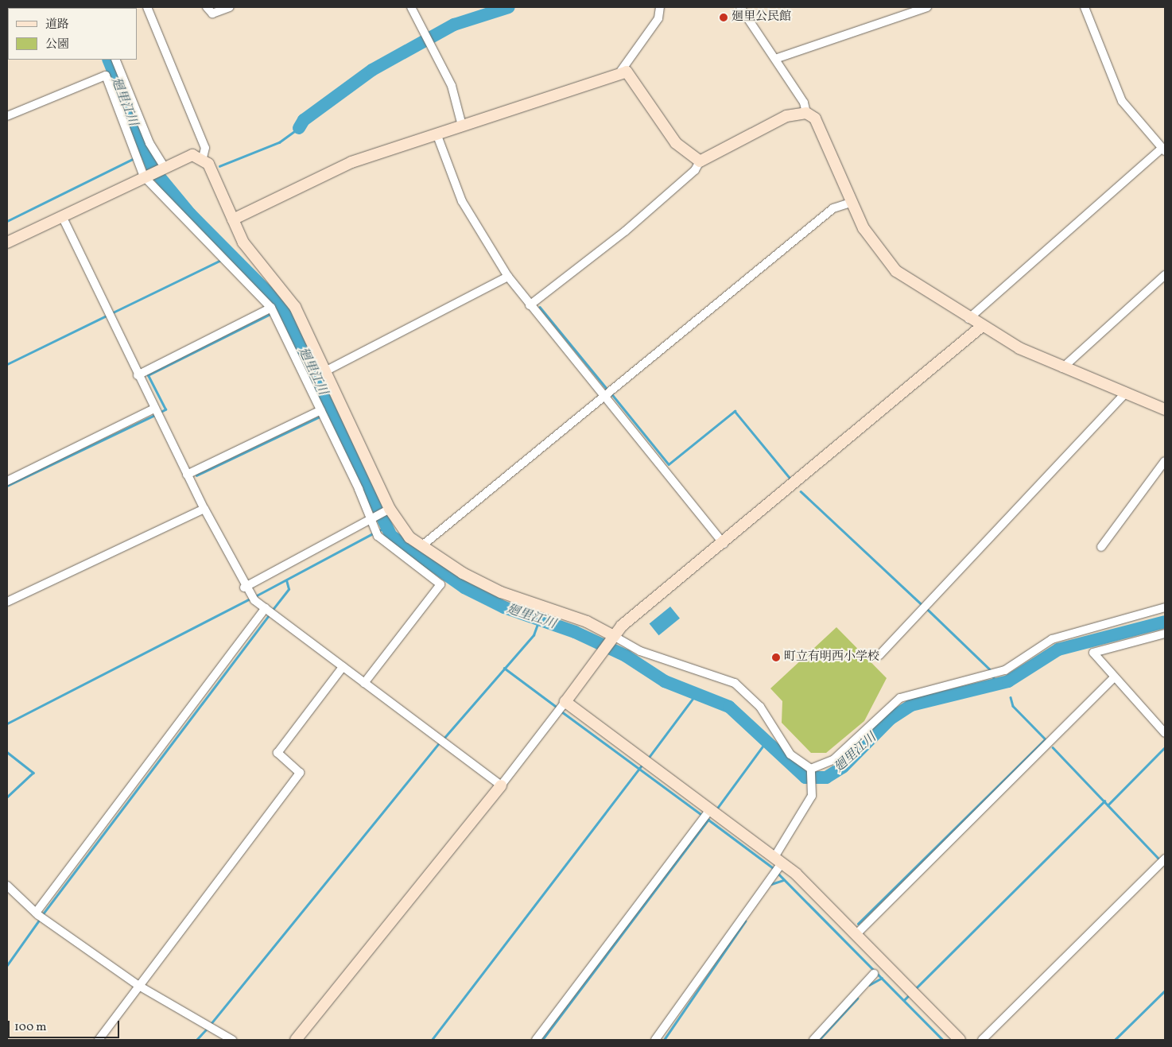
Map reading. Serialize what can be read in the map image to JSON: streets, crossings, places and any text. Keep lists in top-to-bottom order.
{
  "water": ["廻里江川"],
  "places": ["廻里公民館", "町立有明西小学校"],
  "legend": ["道路", "公園"],
  "scale_bar": "100 m"
}
